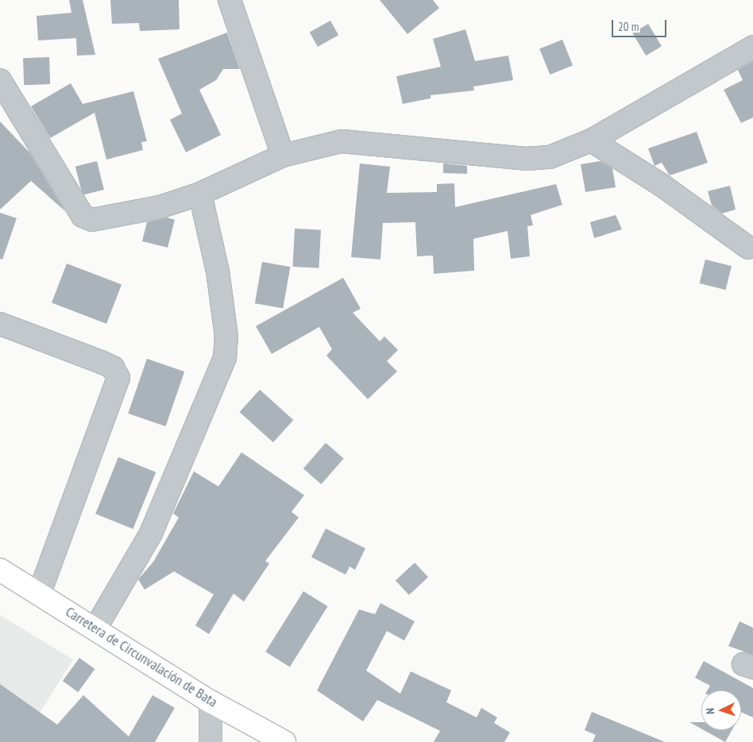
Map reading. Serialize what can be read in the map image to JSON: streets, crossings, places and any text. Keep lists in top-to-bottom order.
{
  "streets": {
    "main road": ["Carretera de Circunvalación de Bata"]
  },
  "scale_bar": "20 m",
  "north": "left"
}
